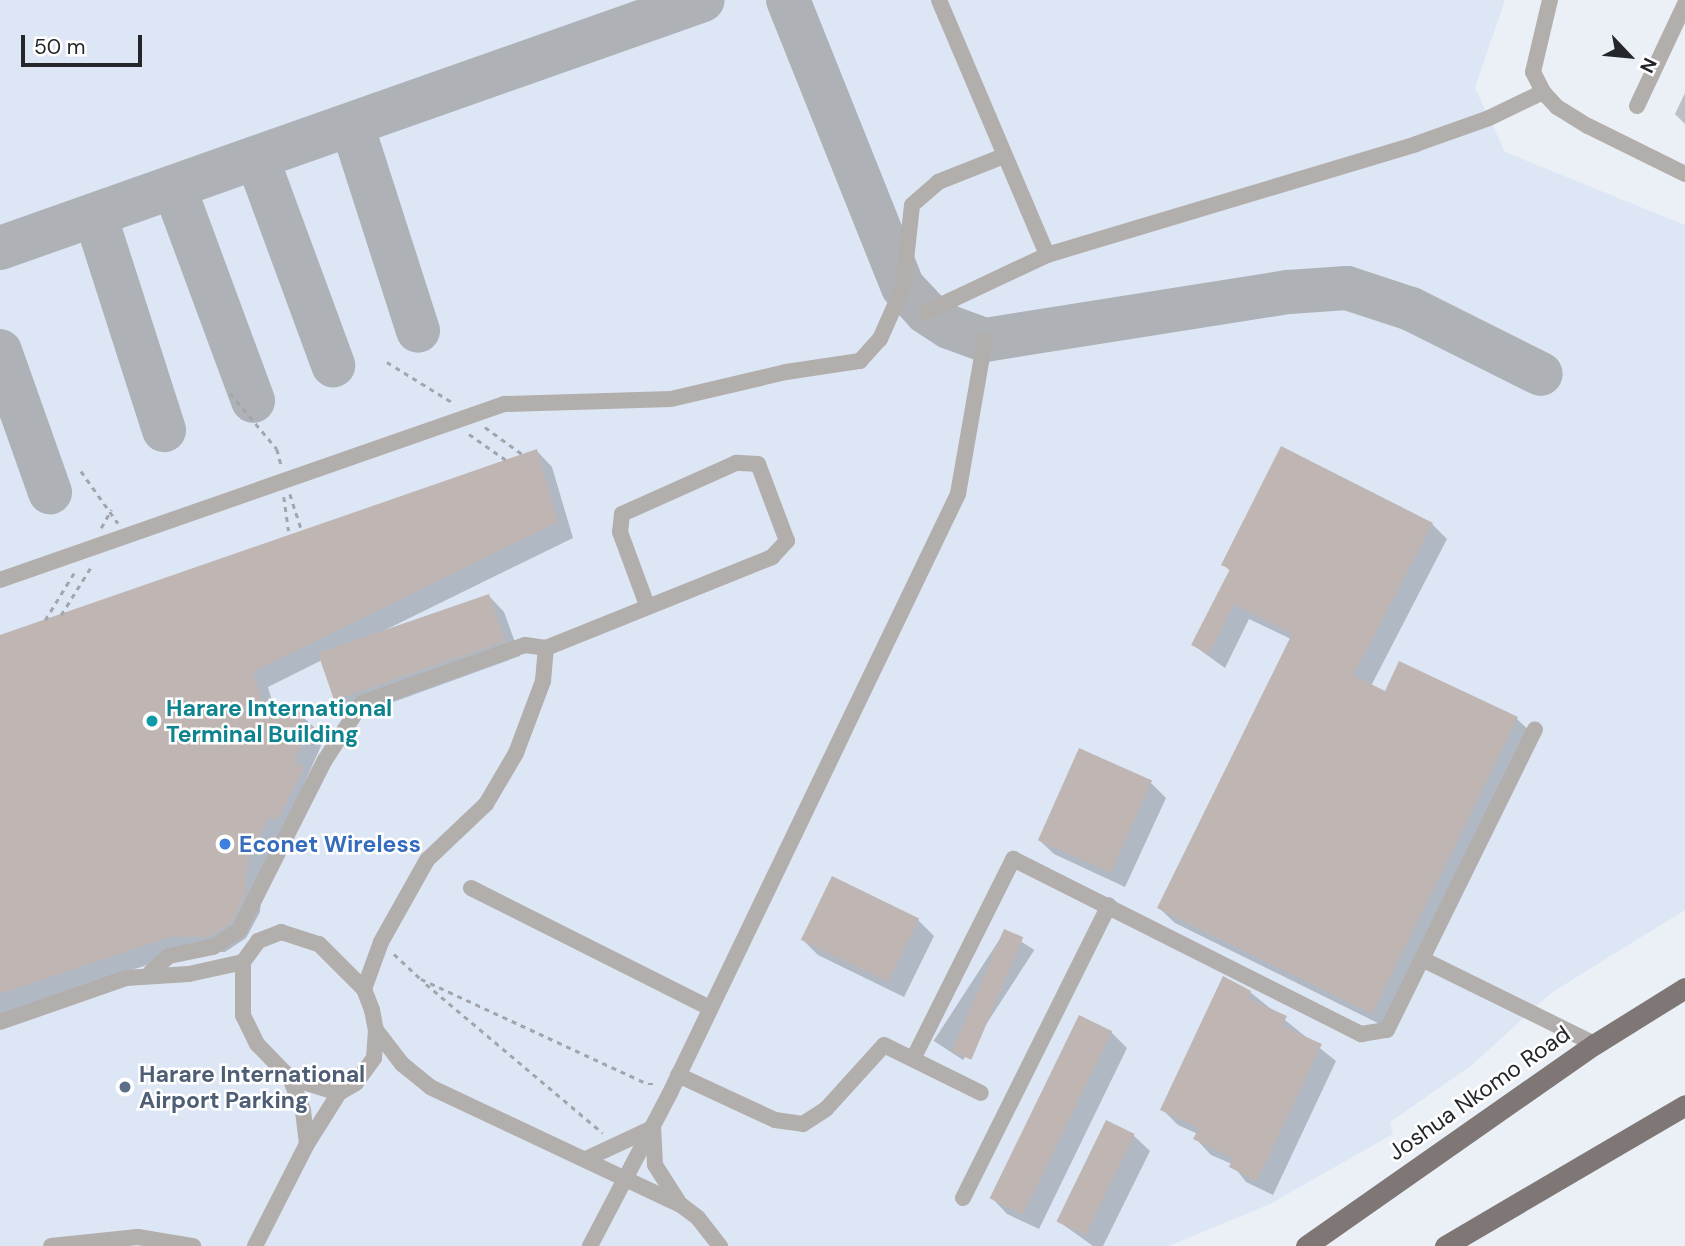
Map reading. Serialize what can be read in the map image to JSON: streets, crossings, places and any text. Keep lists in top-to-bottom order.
{
  "streets": {
    "main road": ["Joshua Nkomo Road"]
  },
  "places": ["Harare International Terminal Building", "Econet Wireless", "Harare International Airport Parking"],
  "scale_bar": "50 m",
  "north": "bottom right"
}
